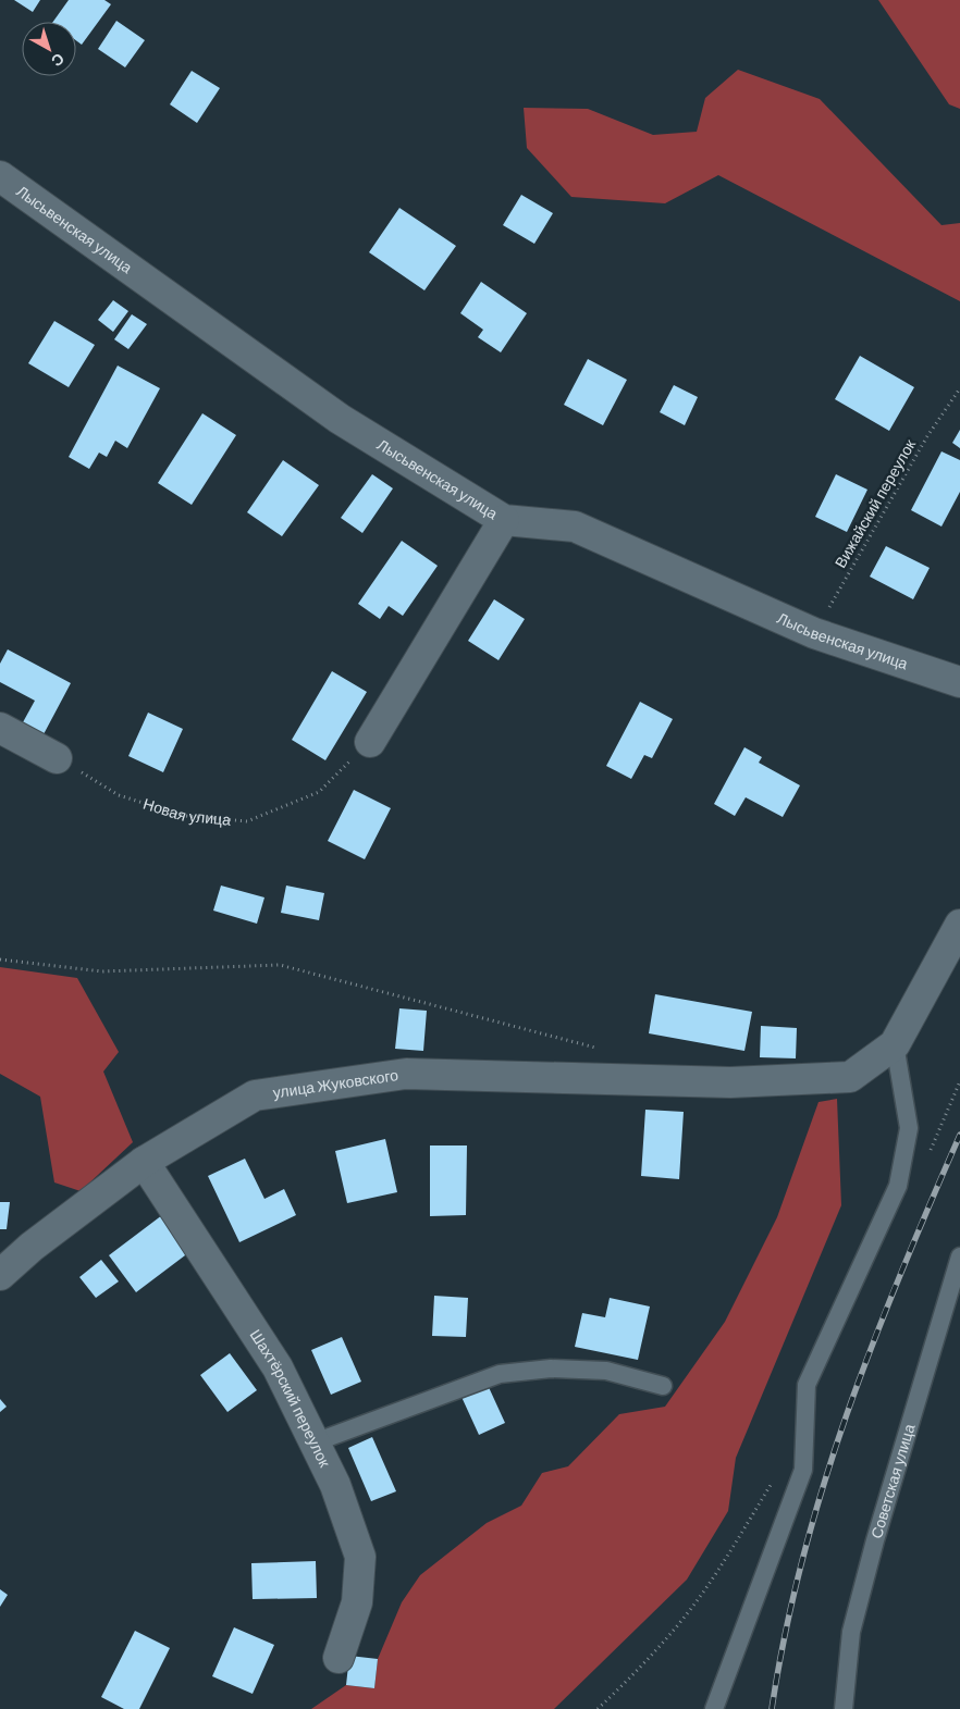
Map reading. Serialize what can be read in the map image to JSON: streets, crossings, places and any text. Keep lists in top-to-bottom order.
{
  "streets": {
    "street": ["Лысьвенская улица", "улица Жуковского", "Шахтёрский переулок"],
    "lane": ["Советская улица"],
    "path": ["Вижайский переулок", "Новая улица"]
  },
  "crossings": [
    ["Лысьвенская улица", "Вижайский переулок"],
    ["улица Жуковского", "Шахтёрский переулок"]
  ],
  "north": "bottom right"
}
